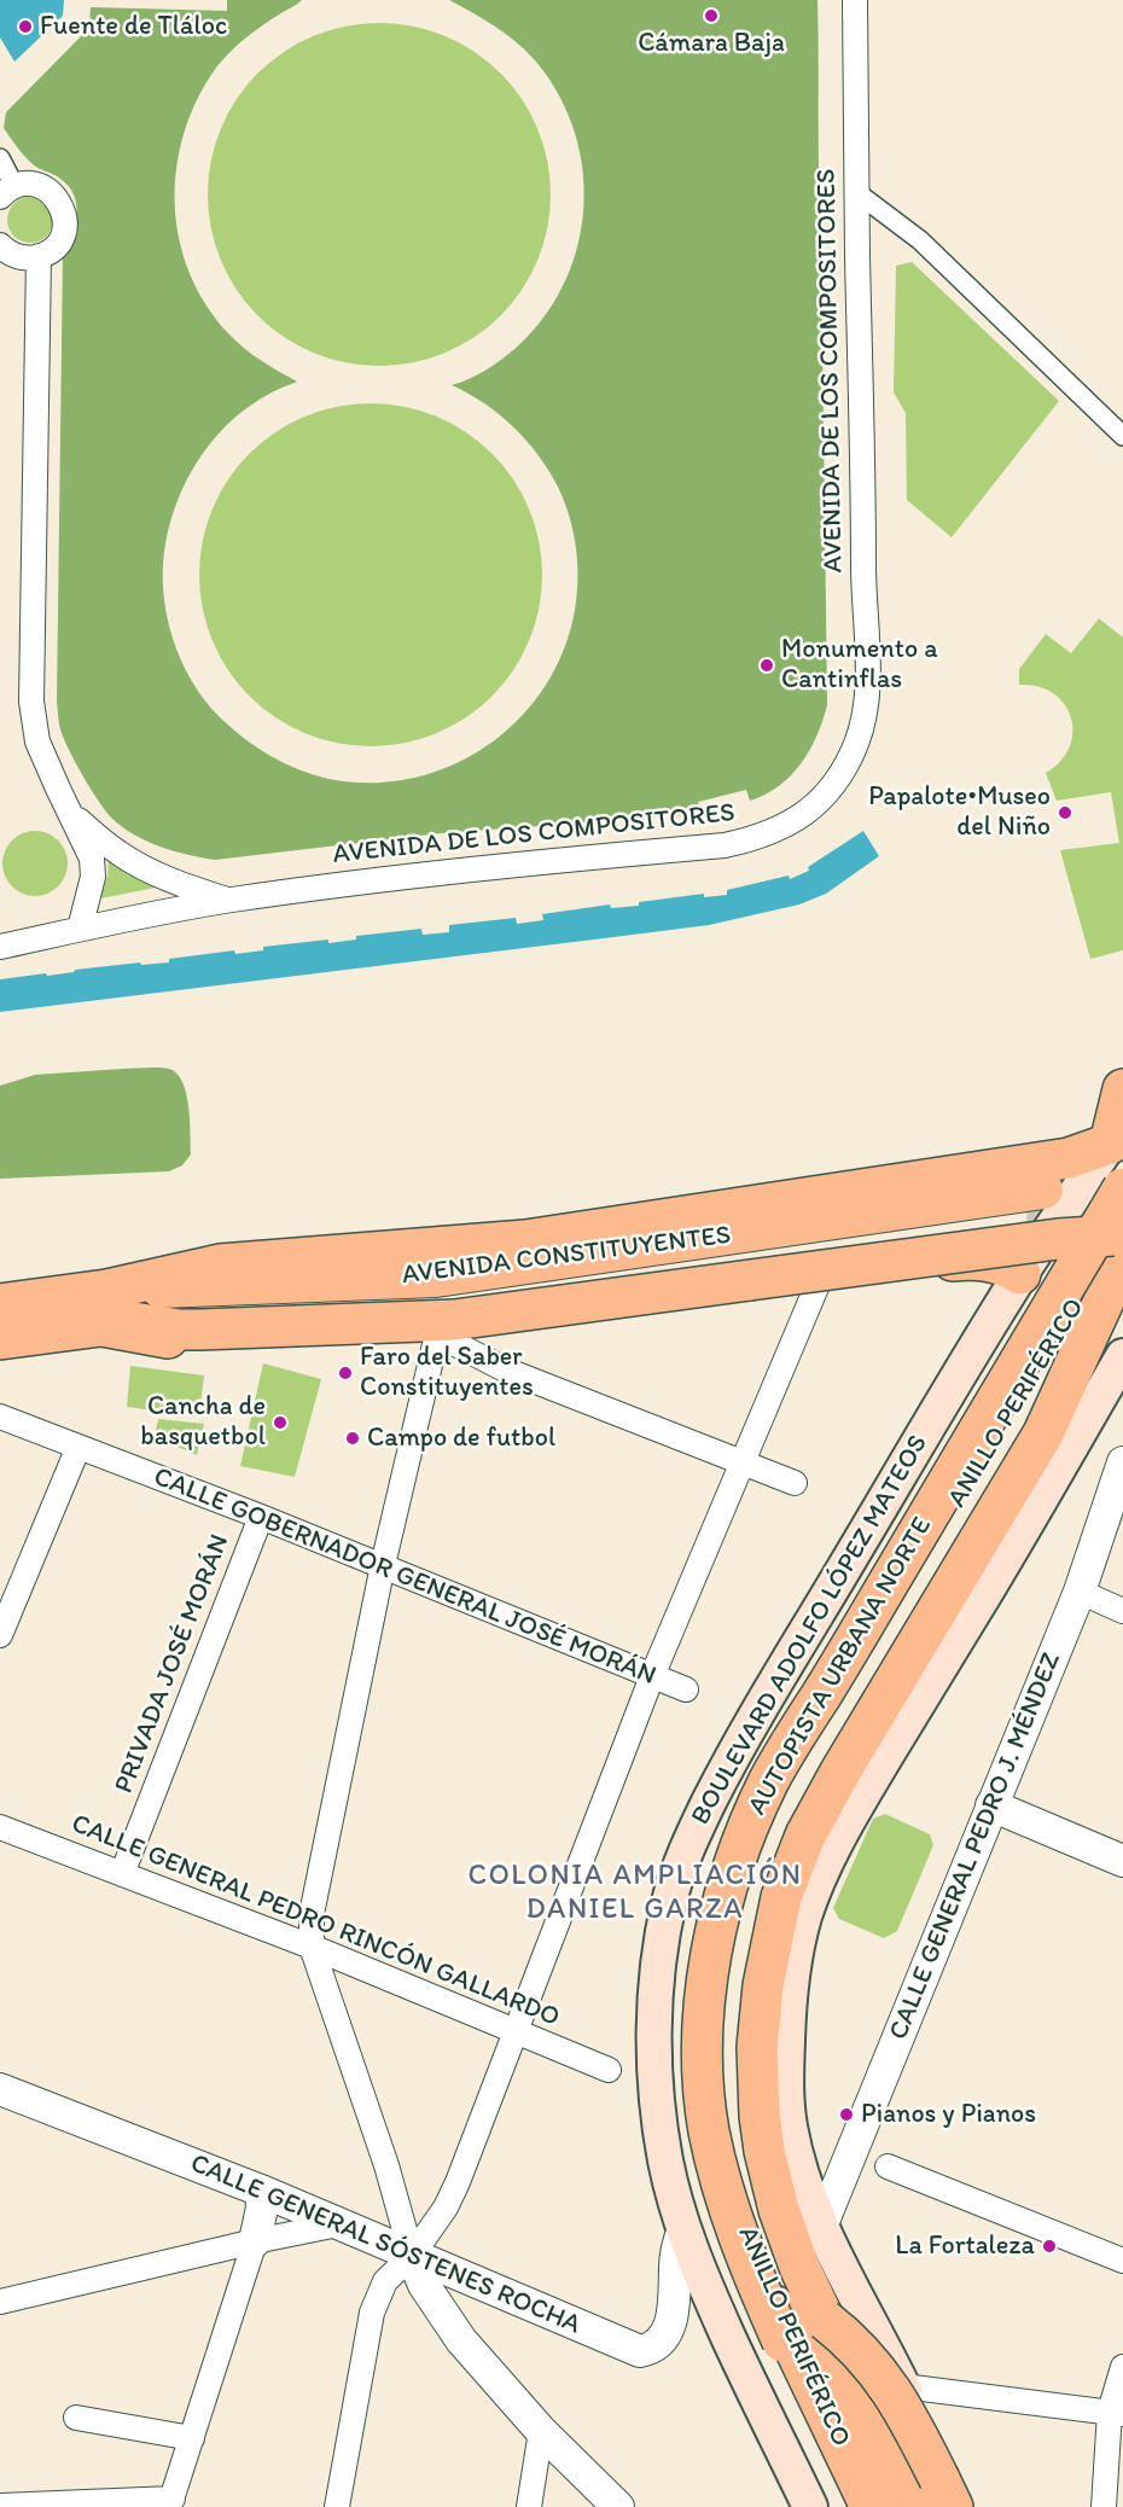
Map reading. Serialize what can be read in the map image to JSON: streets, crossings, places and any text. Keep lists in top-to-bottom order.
{
  "streets": {
    "highway": ["AVENIDA CONSTITUYENTES", "ANILLO PERIFÉRICO", "AUTOPISTA URBANA NORTE"],
    "main road": ["BOULEVARD ADOLFO LÓPEZ MATEOS"],
    "street": [
      "AVENIDA DE LOS COMPOSITORES",
      "CALLE GOBERNADOR GENERAL JOSÉ MORÁN",
      "PRIVADA JOSÉ MORÁN",
      "CALLE GENERAL PEDRO J. MÉNDEZ",
      "CALLE GENERAL PEDRO RINCÓN GALLARDO",
      "CALLE GENERAL SÓSTENES ROCHA"
    ]
  },
  "crossings": [
    ["CALLE GOBERNADOR GENERAL JOSÉ MORÁN", "PRIVADA JOSÉ MORÁN"],
    ["BOULEVARD ADOLFO LÓPEZ MATEOS", "CALLE GENERAL SÓSTENES ROCHA"],
    ["PRIVADA JOSÉ MORÁN", "CALLE GENERAL PEDRO RINCÓN GALLARDO"]
  ],
  "districts": ["COLONIA AMPLIACIÓN DANIEL GARZA"],
  "places": [
    "Cámara Baja",
    "Fuente de Tláloc",
    "Monumento a Cantinflas",
    "Papalote•Museo del Niño",
    "Faro del Saber Constituyentes",
    "Cancha de basquetbol",
    "Campo de futbol",
    "Pianos y Pianos",
    "La Fortaleza"
  ]
}
